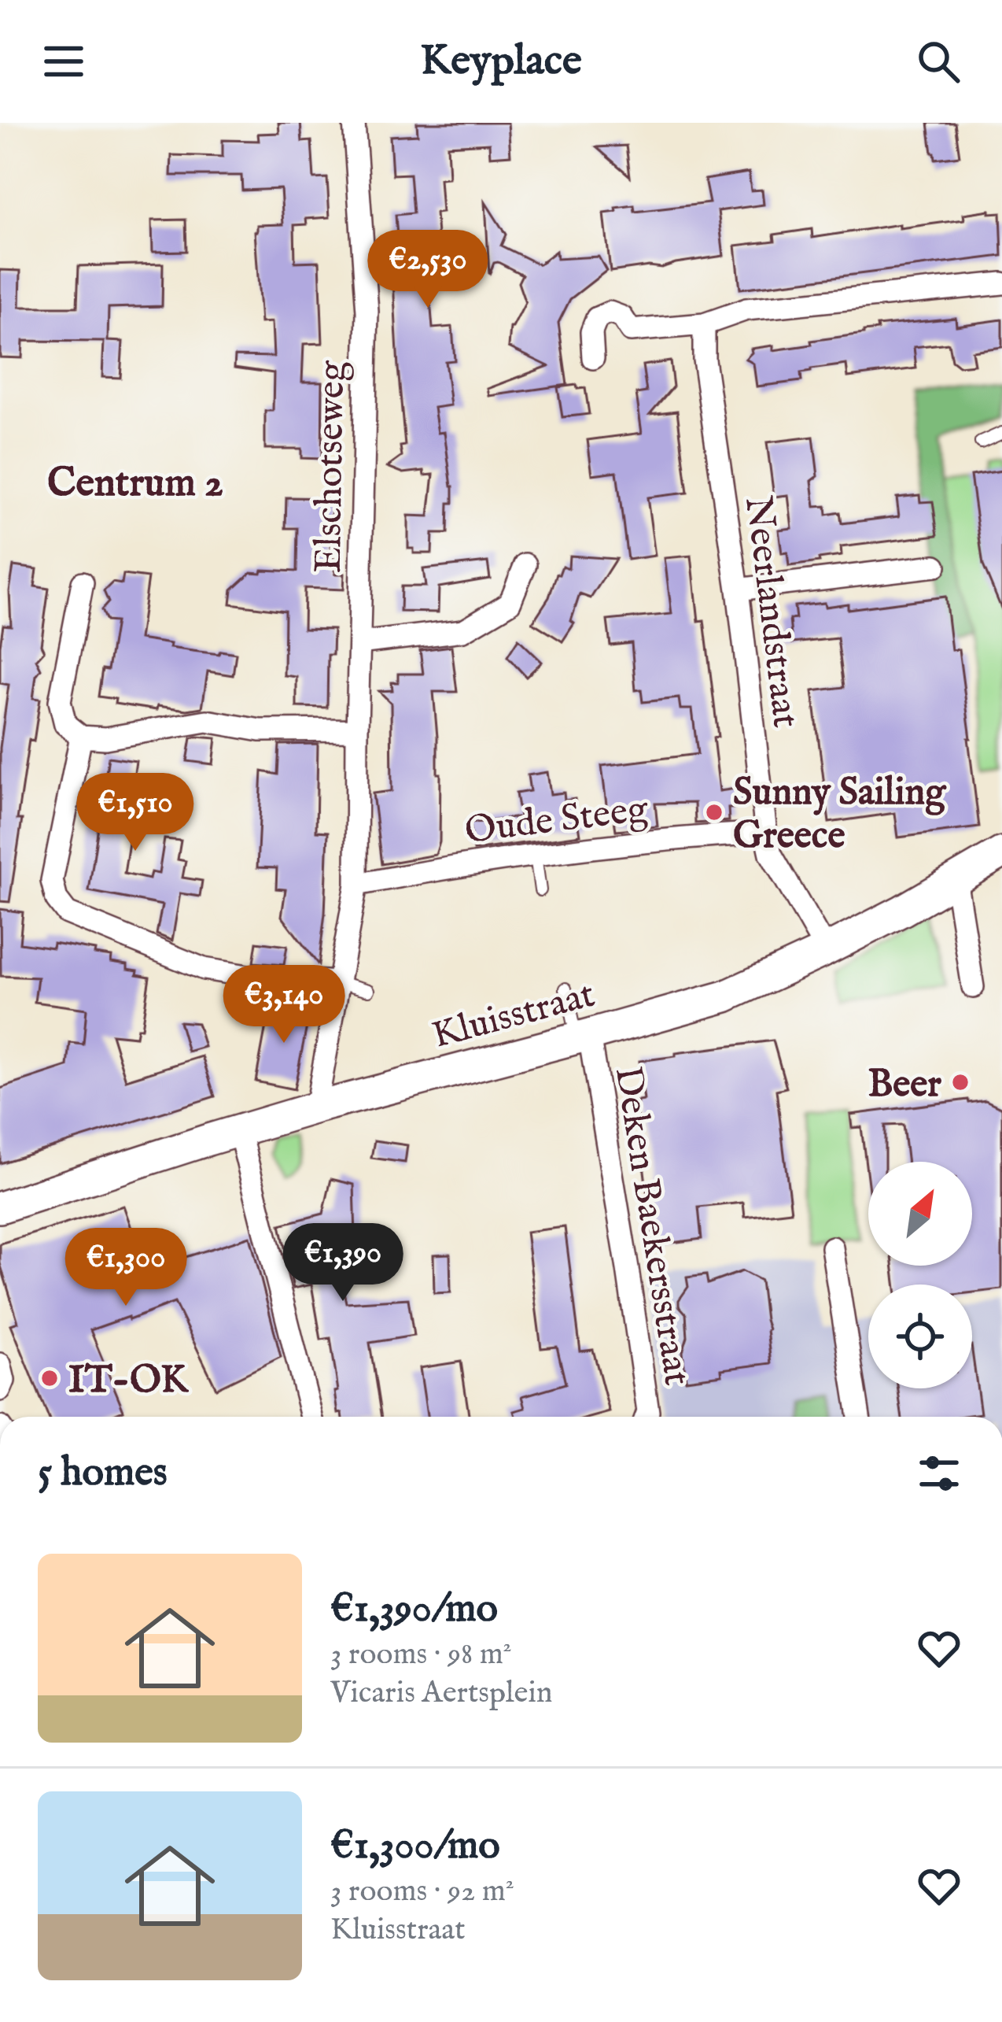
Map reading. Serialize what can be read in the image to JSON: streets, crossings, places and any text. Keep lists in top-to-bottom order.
{
  "streets": {
    "street": [
      "Elschotseweg",
      "Neerlandstraat",
      "Oude Steeg",
      "Kluisstraat",
      "Deken Baekersstraat"
    ]
  },
  "crossings": [
    ["Elschotseweg", "Oude Steeg"],
    ["Elschotseweg", "Kluisstraat"],
    ["Neerlandstraat", "Oude Steeg"],
    ["Neerlandstraat", "Kluisstraat"],
    ["Kluisstraat", "Deken Baekersstraat"]
  ],
  "districts": ["Centrum 2"],
  "places": ["Sunny Sailing Greece", "Beer", "IT-OK"],
  "north": "top right",
  "page": {
    "header": "Keyplace",
    "price": [
      "€2,530",
      "€1,510",
      "€3,140",
      "€1,390",
      "€1,300"
    ],
    "heading": "5 homes",
    "list": [
      {
        "name": "€1,390/mo",
        "note": "3 rooms · 98 m² · Vicaris Aertsplein"
      },
      {
        "name": "€1,300/mo",
        "note": "3 rooms · 92 m² · Kluisstraat"
      }
    ]
  }
}
